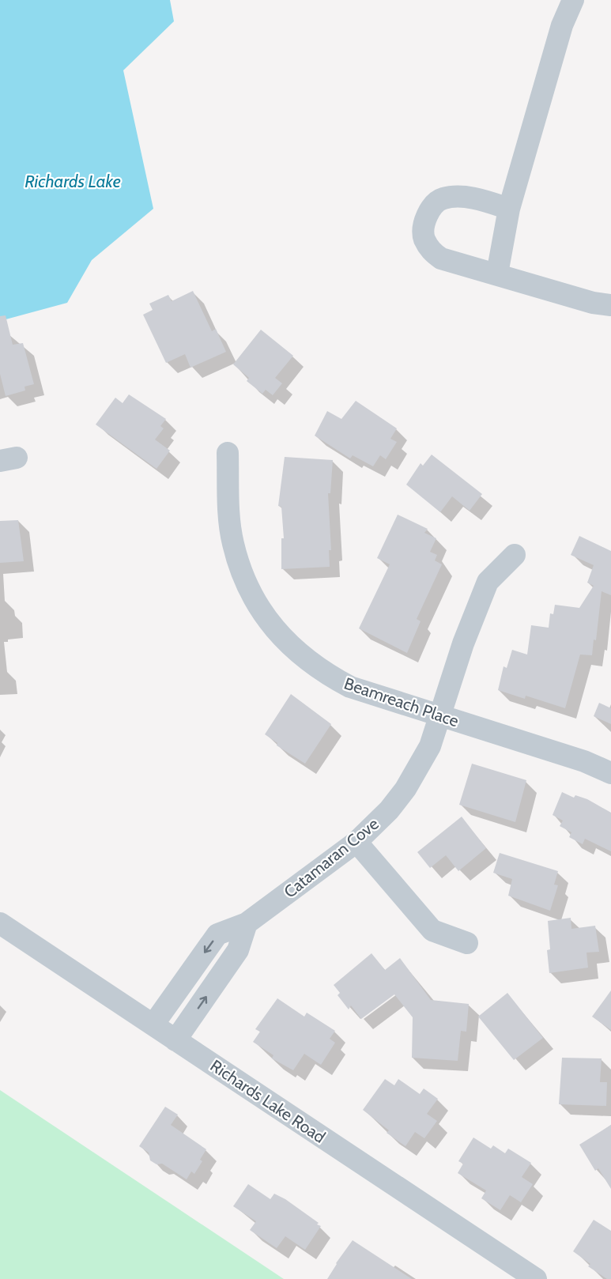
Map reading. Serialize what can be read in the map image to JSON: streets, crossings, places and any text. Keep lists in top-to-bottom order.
{
  "streets": {
    "street": ["Beamreach Place", "Catamaran Cove", "Richards Lake Road"]
  },
  "crossings": [
    ["Beamreach Place", "Catamaran Cove"],
    ["Catamaran Cove", "Richards Lake Road"]
  ],
  "water": ["Richards Lake"]
}
